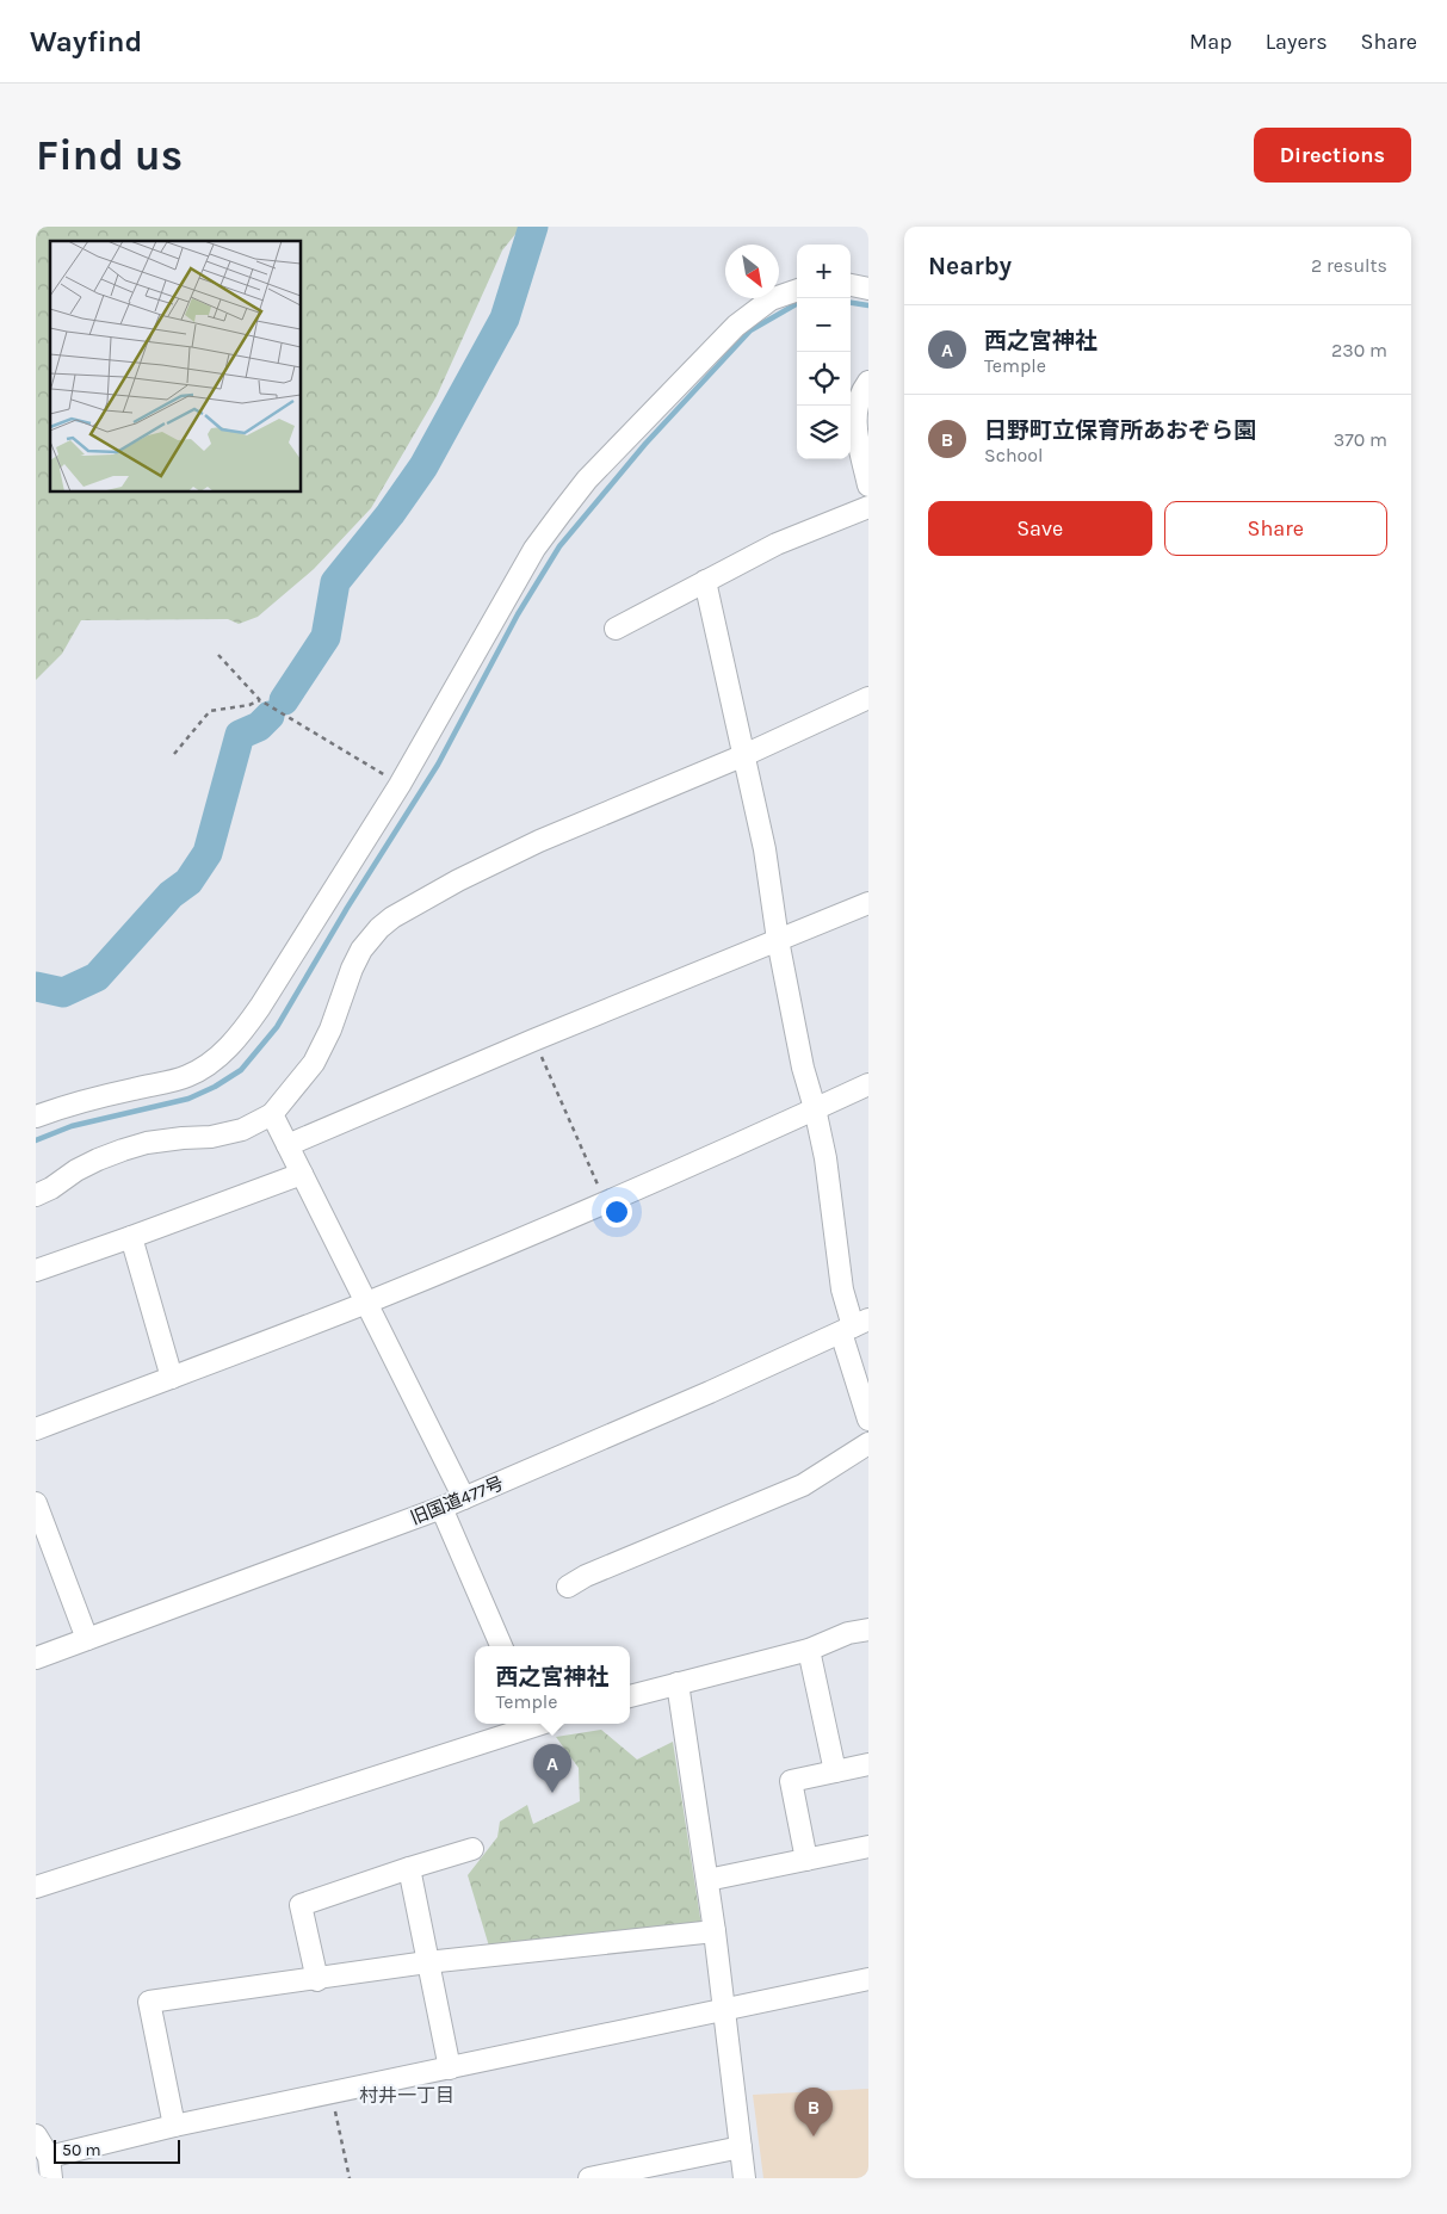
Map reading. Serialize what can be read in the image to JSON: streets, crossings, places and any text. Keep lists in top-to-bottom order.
{
  "streets": {
    "street": ["旧国道477号"]
  },
  "districts": ["村井一丁目"],
  "scale_bar": "50 m",
  "north": "bottom right",
  "page": {
    "header": "Wayfind",
    "nav": ["Map", "Layers", "Share"],
    "buttons": [
      "Directions",
      ["Save", "Share"]
    ],
    "title": "Find us",
    "heading": ["Nearby", "2 results"],
    "map_buttons": ["+", "−"],
    "list": [
      {
        "mark": "A",
        "name": "西之宮神社",
        "note": "Temple",
        "value": "230 m"
      },
      {
        "mark": "B",
        "name": "日野町立保育所あおぞら園",
        "note": "School",
        "value": "370 m"
      }
    ],
    "popup": ["西之宮神社", "Temple"],
    "pins": ["A", "B"],
    "scale": "50 m"
  }
}
